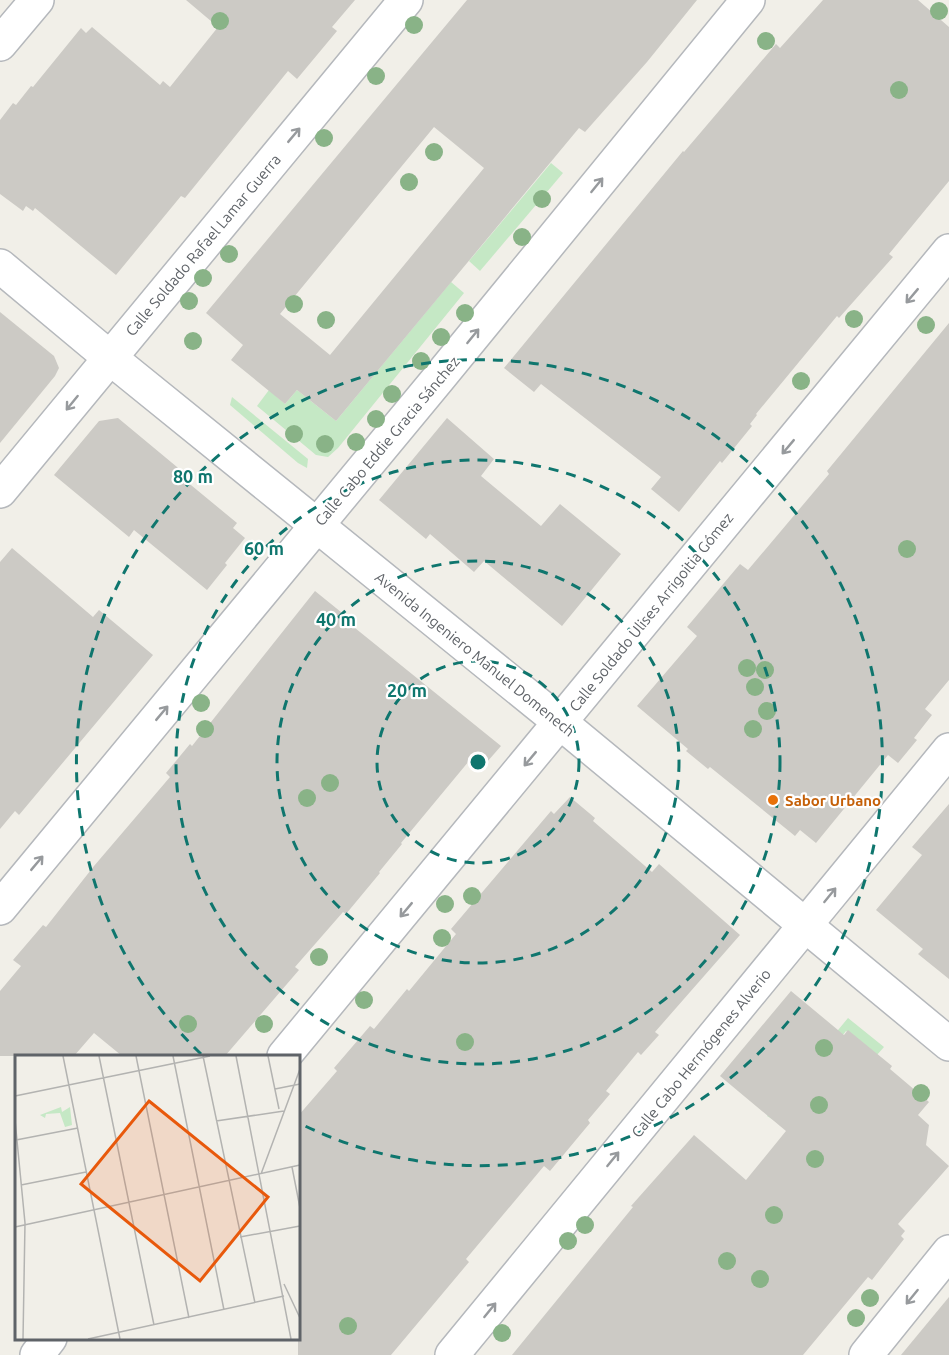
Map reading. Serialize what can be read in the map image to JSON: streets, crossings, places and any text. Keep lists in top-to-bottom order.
{
  "streets": {
    "street": [
      "Calle Soldado Rafael Lamar Guerra",
      "Calle Cabo Eddie Gracia Sánchez",
      "Calle Soldado Ulises Arrigoitia Gómez",
      "Avenida Ingeniero Manuel Domenech",
      "Calle Cabo Hermógenes Alverio"
    ]
  },
  "crossings": [
    ["Calle Soldado Rafael Lamar Guerra", "Avenida Ingeniero Manuel Domenech"],
    ["Calle Cabo Eddie Gracia Sánchez", "Avenida Ingeniero Manuel Domenech"],
    ["Calle Soldado Ulises Arrigoitia Gómez", "Avenida Ingeniero Manuel Domenech"],
    ["Avenida Ingeniero Manuel Domenech", "Calle Cabo Hermógenes Alverio"]
  ],
  "one_way": ["Calle Cabo Eddie Gracia Sánchez", "Calle Soldado Ulises Arrigoitia Gómez", "Calle Cabo Hermógenes Alverio"],
  "places": ["Sabor Urbano"],
  "rings": [
    "80 m",
    "60 m",
    "40 m",
    "20 m"
  ]
}
